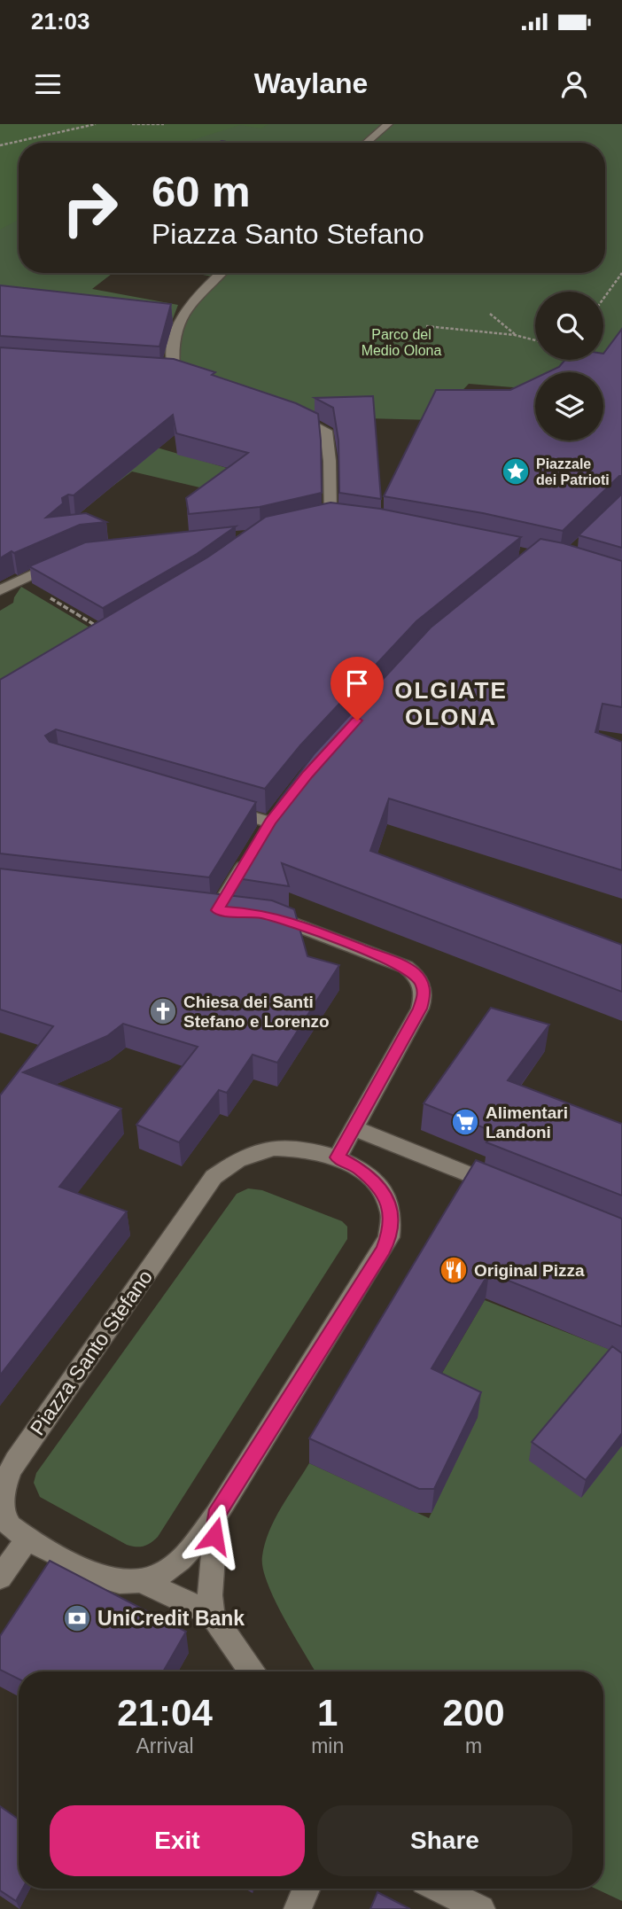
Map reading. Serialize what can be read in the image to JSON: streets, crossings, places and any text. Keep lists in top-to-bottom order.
{
  "streets": {
    "street": ["Piazza Santo Stefano"]
  },
  "districts": ["OLGIATE OLONA"],
  "parks": ["Parco del Medio Olona"],
  "places": {
    "place": ["Piazzale dei Patrioti"],
    "church": ["Chiesa dei Santi Stefano e Lorenzo"],
    "supermarket": ["Alimentari Landoni"],
    "restaurant": ["Original Pizza"],
    "bank": ["UniCredit Bank"]
  },
  "page": {
    "status": "21:03",
    "header": "Waylane",
    "turn": ["60 m", "Piazza Santo Stefano"],
    "eta": [
      "21:04",
      "Arrival",
      "1",
      "min",
      "200",
      "m"
    ],
    "buttons": ["Exit", "Share"]
  }
}
